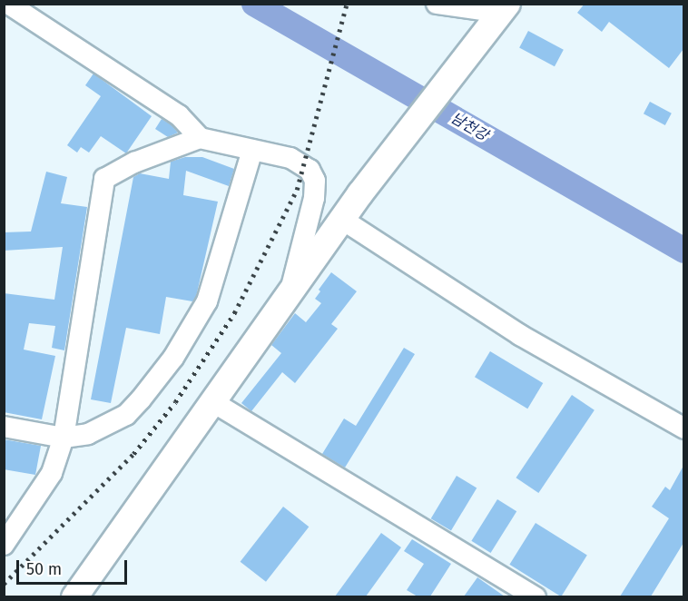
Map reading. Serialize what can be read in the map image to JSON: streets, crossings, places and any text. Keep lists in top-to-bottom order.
{
  "water": ["남천강"],
  "scale_bar": "50 m"
}
